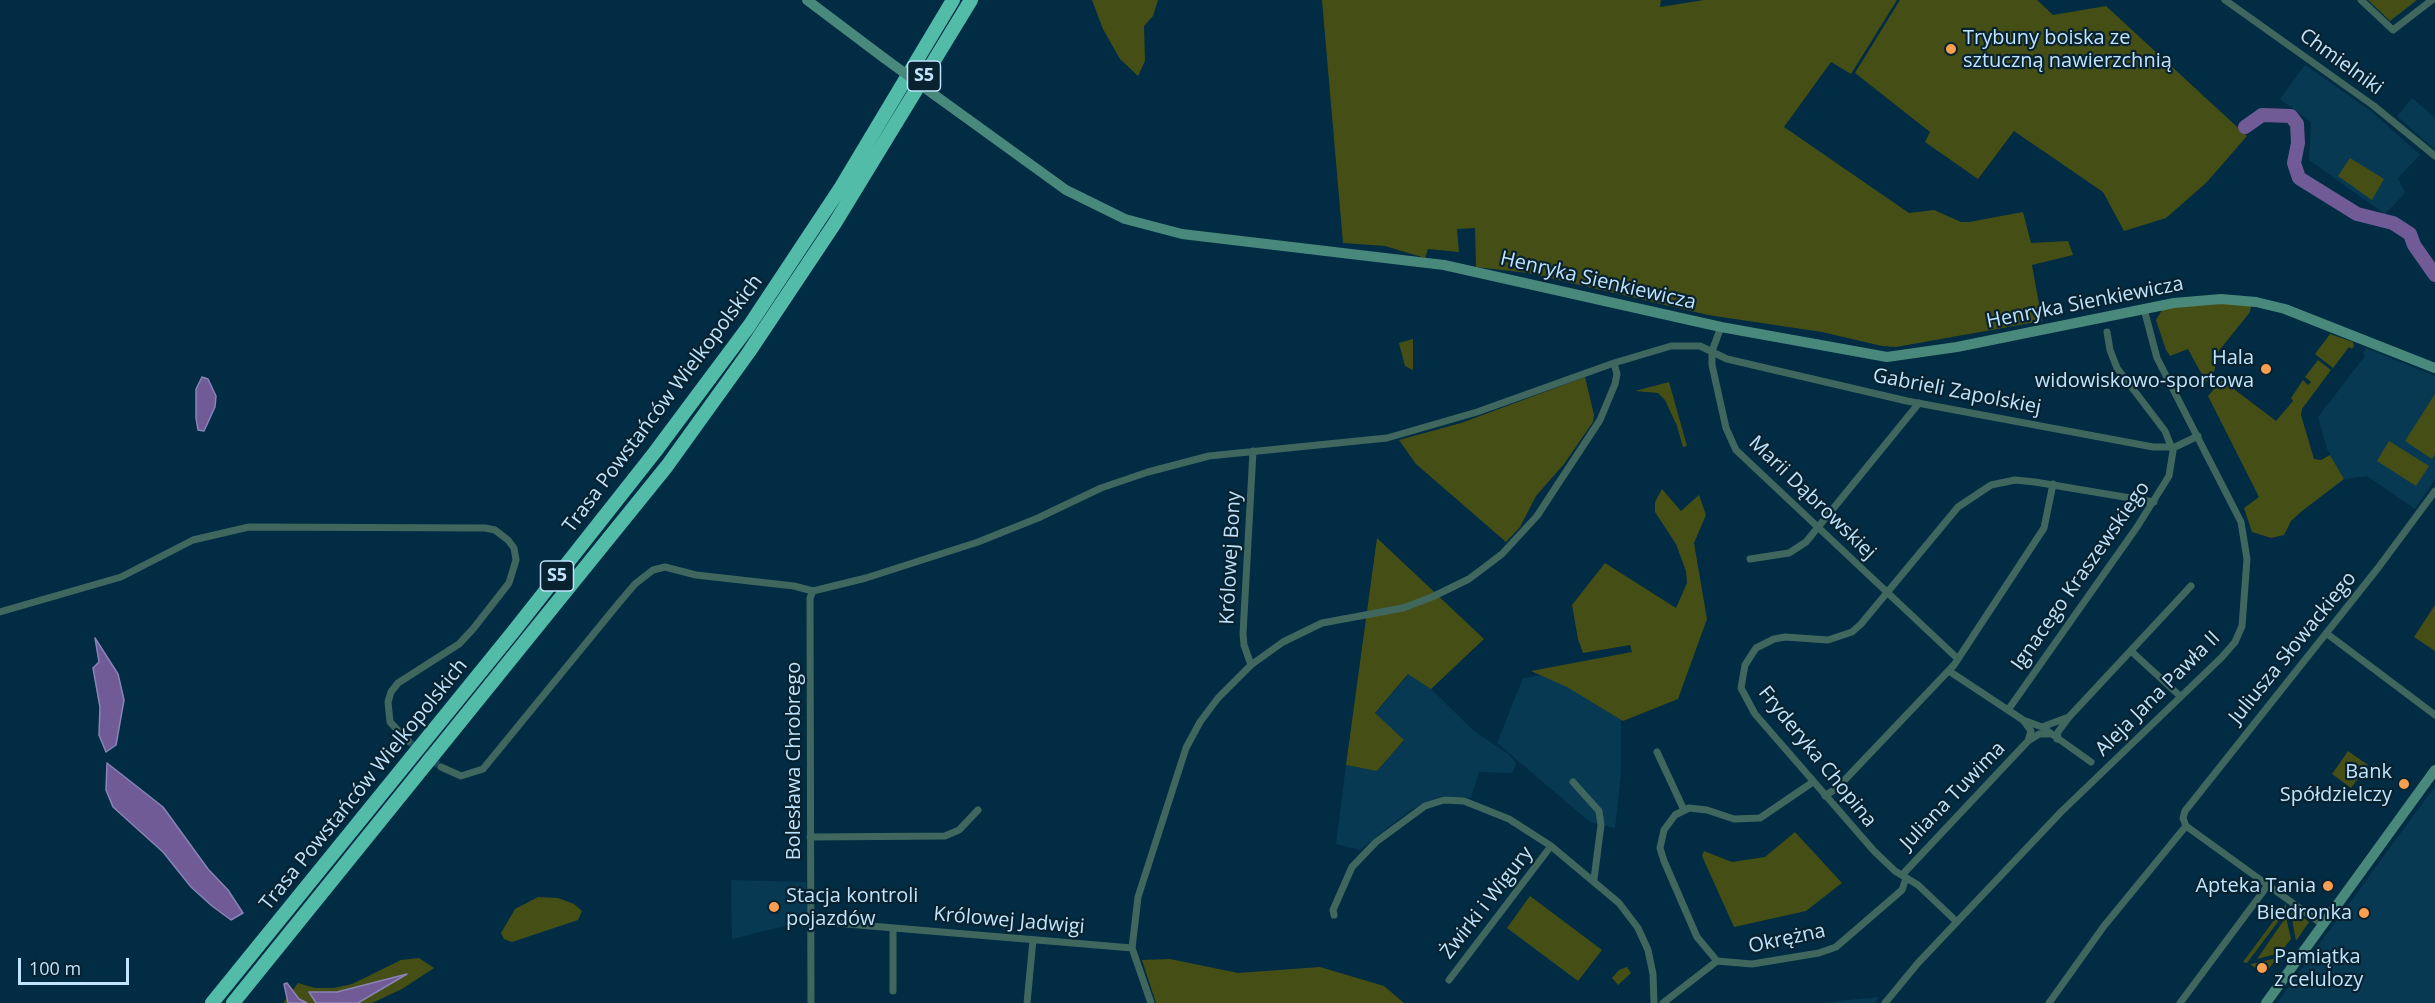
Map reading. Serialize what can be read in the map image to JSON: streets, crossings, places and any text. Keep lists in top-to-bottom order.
{
  "streets": {
    "highway": ["S5", "Trasa Powstańców Wielkopolskich"],
    "street": [
      "Chmielniki",
      "Henryka Sienkiewicza",
      "Gabrieli Zapolskiej",
      "Marii Dąbrowskiej",
      "Królowej Bony",
      "Ignacego Kraszewskiego",
      "Juliusza Słowackiego",
      "Aleja Jana Pawła II",
      "Fryderyka Chopina",
      "Bolesława Chrobrego",
      "Juliana Tuwima",
      "Żwirki i Wigury",
      "Królowej Jadwigi",
      "Okrężna"
    ]
  },
  "crossings": [
    ["Henryka Sienkiewicza", "Marii Dąbrowskiej"],
    ["Henryka Sienkiewicza", "Aleja Jana Pawła II"],
    ["Gabrieli Zapolskiej", "Marii Dąbrowskiej"],
    ["Gabrieli Zapolskiej", "Królowej Bony"],
    ["Gabrieli Zapolskiej", "Ignacego Kraszewskiego"],
    ["Gabrieli Zapolskiej", "Aleja Jana Pawła II"],
    ["Gabrieli Zapolskiej", "Bolesława Chrobrego"],
    ["Marii Dąbrowskiej", "Fryderyka Chopina"],
    ["Ignacego Kraszewskiego", "Fryderyka Chopina"],
    ["Aleja Jana Pawła II", "Fryderyka Chopina"],
    ["Fryderyka Chopina", "Juliana Tuwima"],
    ["Fryderyka Chopina", "Okrężna"],
    ["Bolesława Chrobrego", "Królowej Jadwigi"],
    ["Juliana Tuwima", "Okrężna"]
  ],
  "places": [
    "Trybuny boiska ze sztuczną nawierzchnią",
    "Hala widowiskowo-sportowa",
    "Bank Spółdzielczy",
    "Apteka Tania",
    "Stacja kontroli pojazdów",
    "Biedronka",
    "Pamiątka z celulozy"
  ],
  "scale_bar": "100 m"
}
